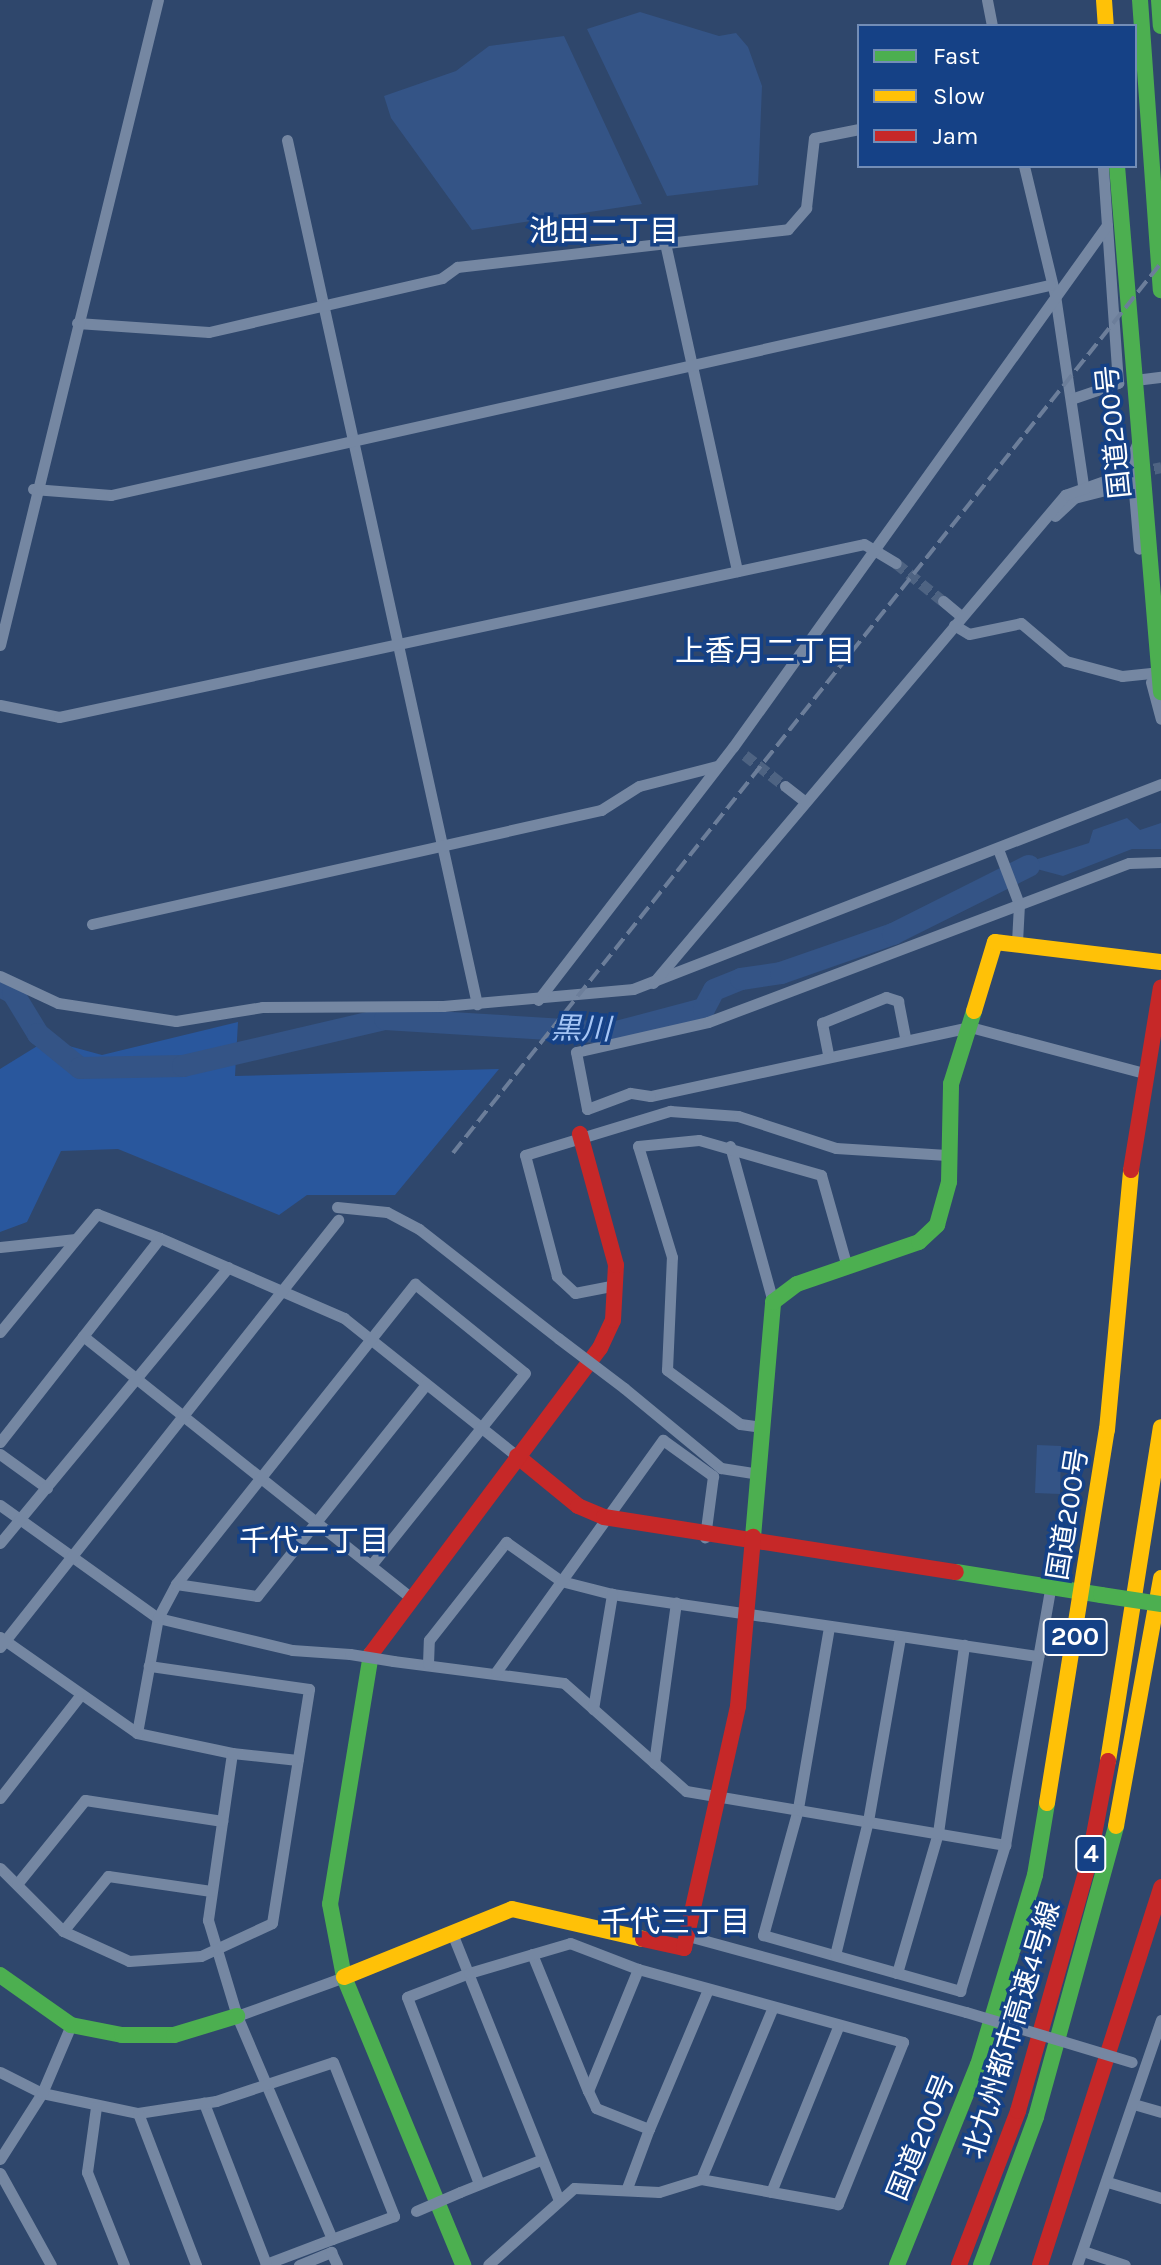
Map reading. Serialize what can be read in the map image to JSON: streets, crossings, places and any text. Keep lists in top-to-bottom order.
{
  "streets": {
    "main road": [
      "国道200号",
      "200",
      "4",
      "北九州都市高速4号線"
    ]
  },
  "districts": [
    "池田二丁目",
    "上香月二丁目",
    "千代二丁目",
    "千代三丁目"
  ],
  "water": ["黒川"],
  "legend": ["Fast", "Slow", "Jam"]
}
